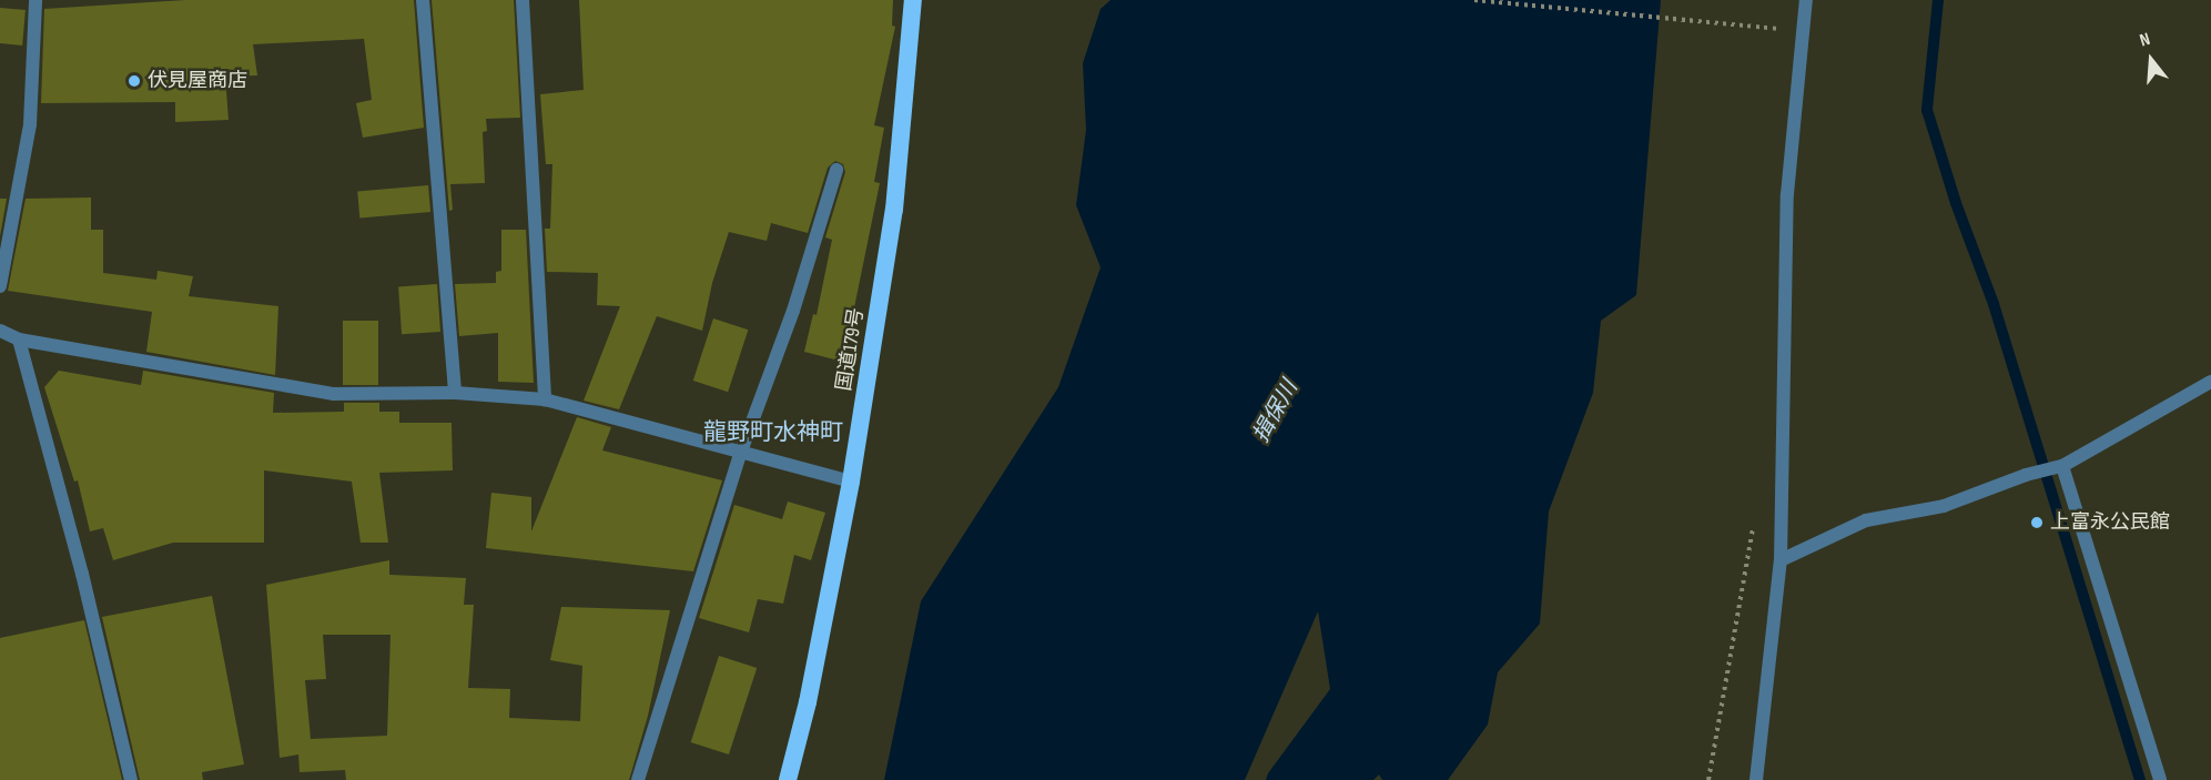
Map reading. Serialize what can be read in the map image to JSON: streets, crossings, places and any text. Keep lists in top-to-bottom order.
{
  "streets": {
    "highway": ["国道179号"]
  },
  "districts": ["龍野町水神町"],
  "water": ["揖保川"],
  "places": ["伏見屋商店", "上富永公民館"],
  "north": "top"
}
